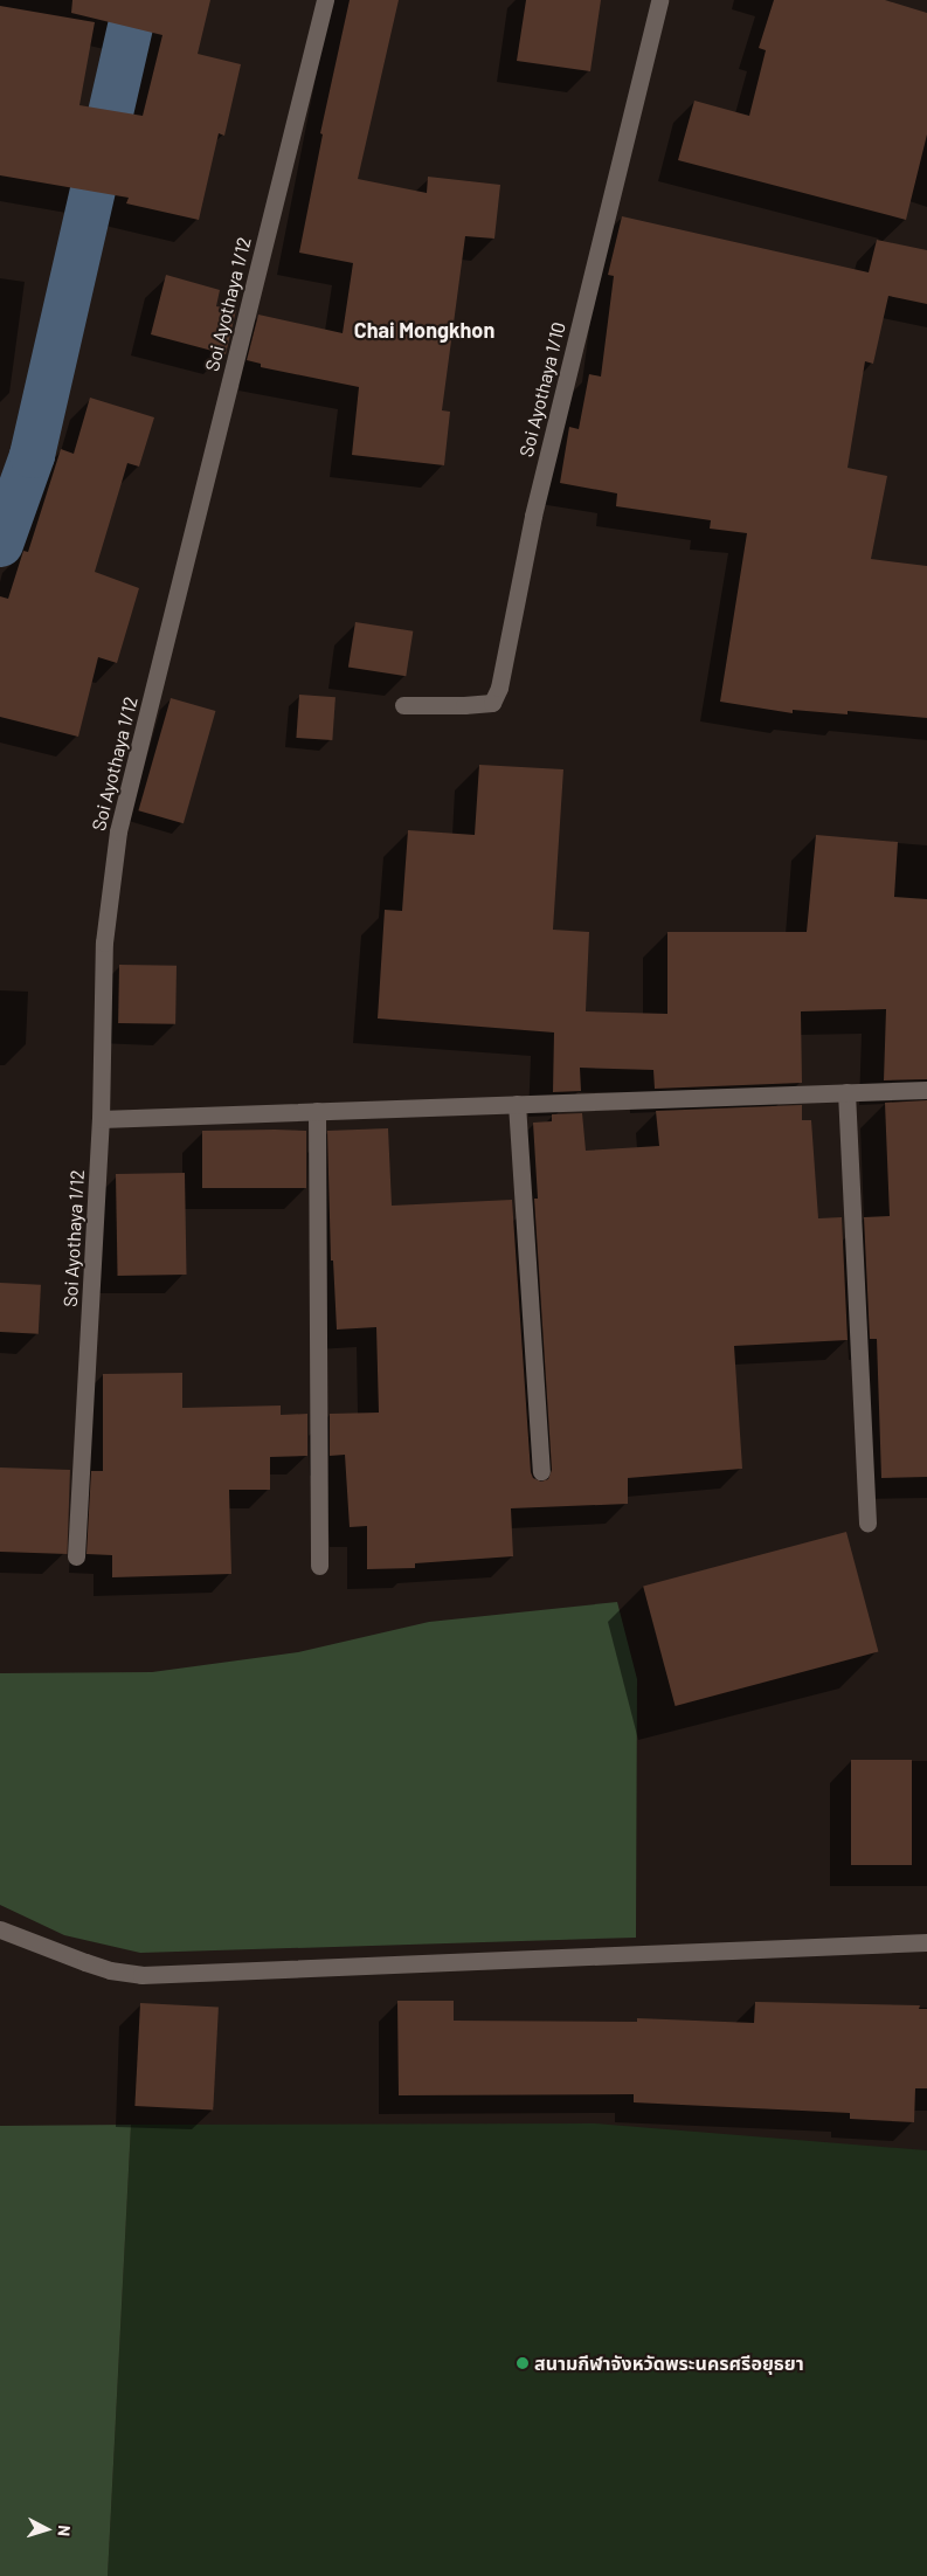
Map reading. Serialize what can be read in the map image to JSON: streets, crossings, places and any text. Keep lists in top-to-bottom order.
{
  "streets": {
    "street": ["Soi Ayothaya 1/12", "Soi Ayothaya 1/10"]
  },
  "districts": ["Chai Mongkhon"],
  "places": ["สนามกีฬาจังหวัดพระนครศรีอยุธยา"],
  "north": "right"
}
